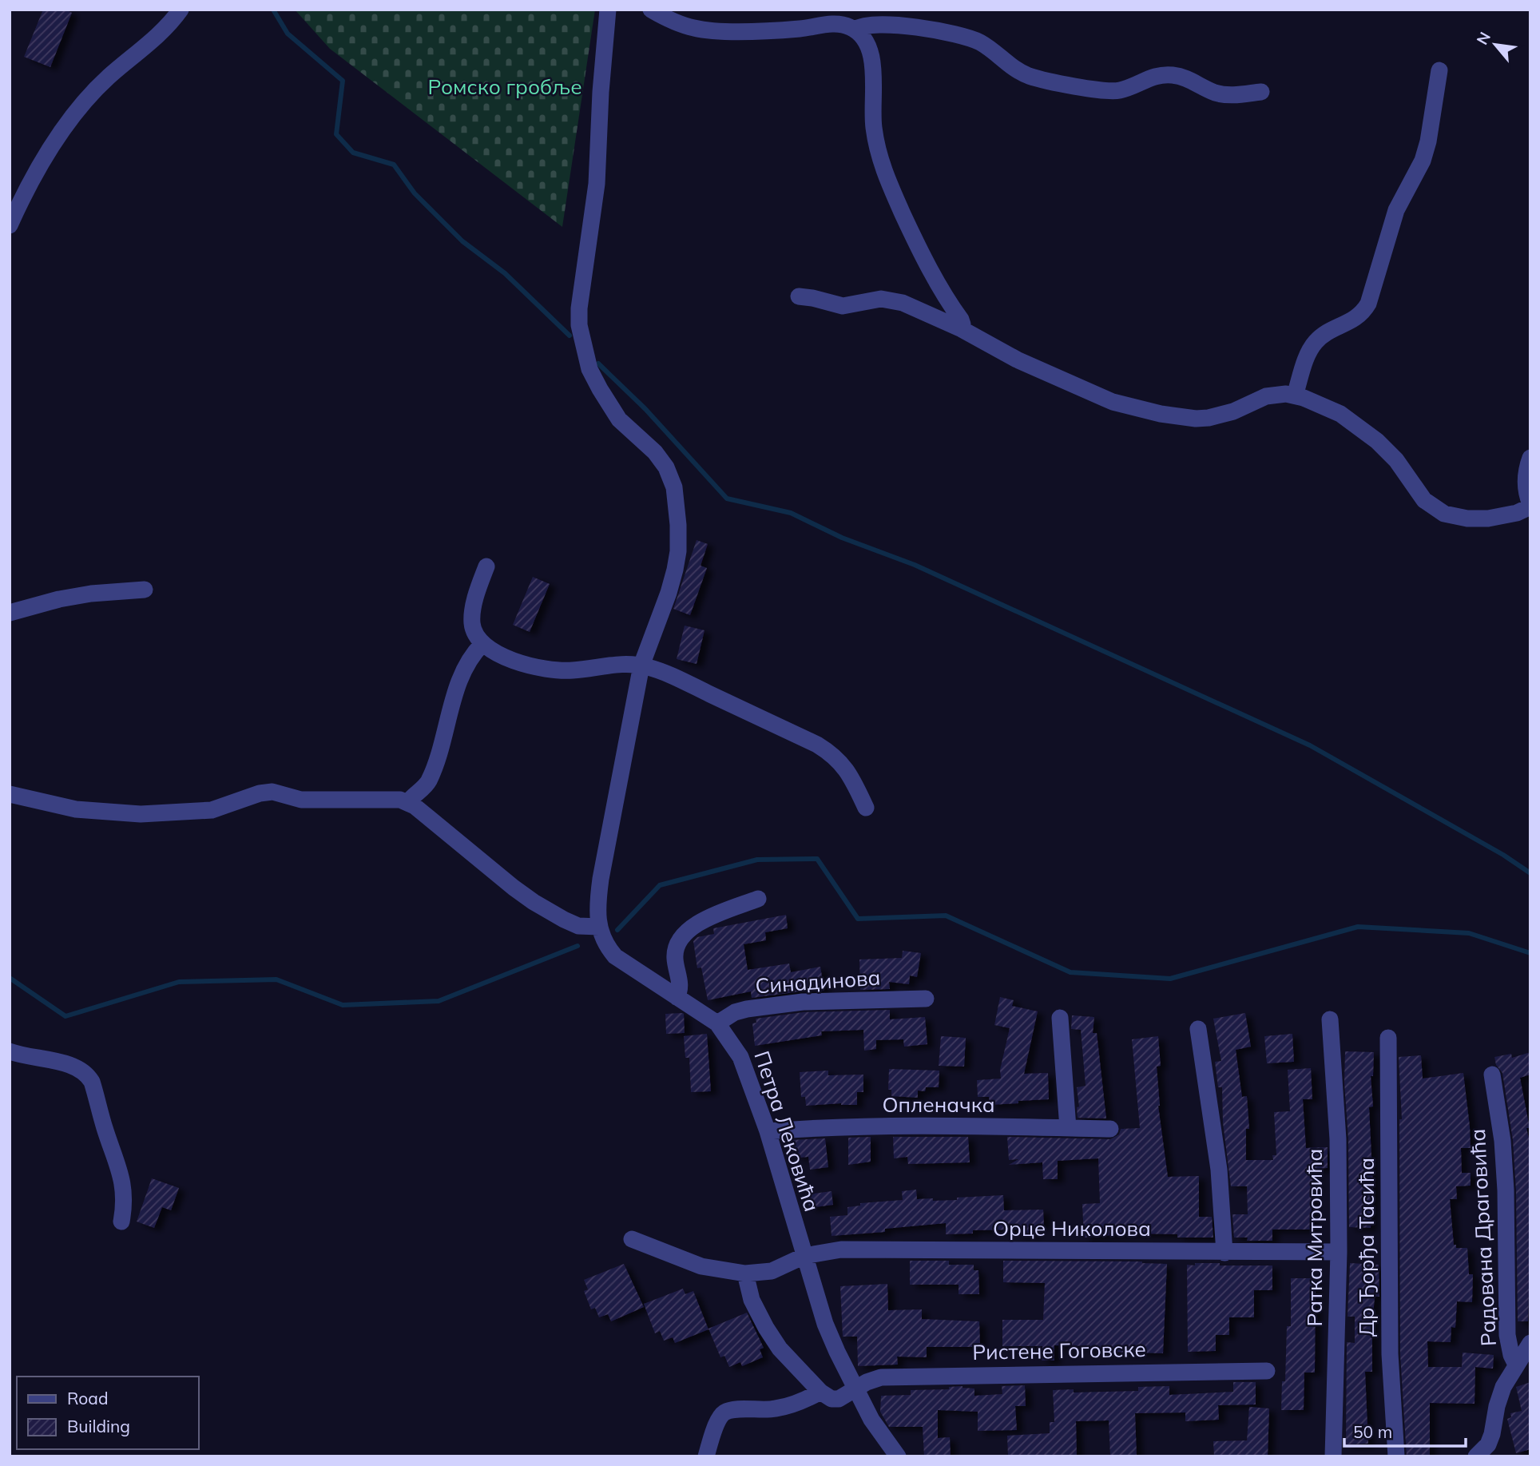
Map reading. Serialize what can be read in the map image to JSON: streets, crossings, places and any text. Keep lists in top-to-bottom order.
{
  "streets": {
    "street": [
      "Синадинова",
      "Опленачка",
      "Петра Лековића",
      "Орце Николова",
      "Ратка Митровића",
      "Радована Драговића",
      "Др Ђорђа Тасића",
      "Ристене Гоговске"
    ]
  },
  "crossings": [
    ["Синадинова", "Петра Лековића"],
    ["Опленачка", "Петра Лековића"],
    ["Петра Лековића", "Орце Николова"],
    ["Петра Лековића", "Ристене Гоговске"],
    ["Орце Николова", "Ратка Митровића"]
  ],
  "parks": ["Ромско гробље"],
  "legend": ["Road", "Building"],
  "scale_bar": "50 m",
  "north": "top left"
}
